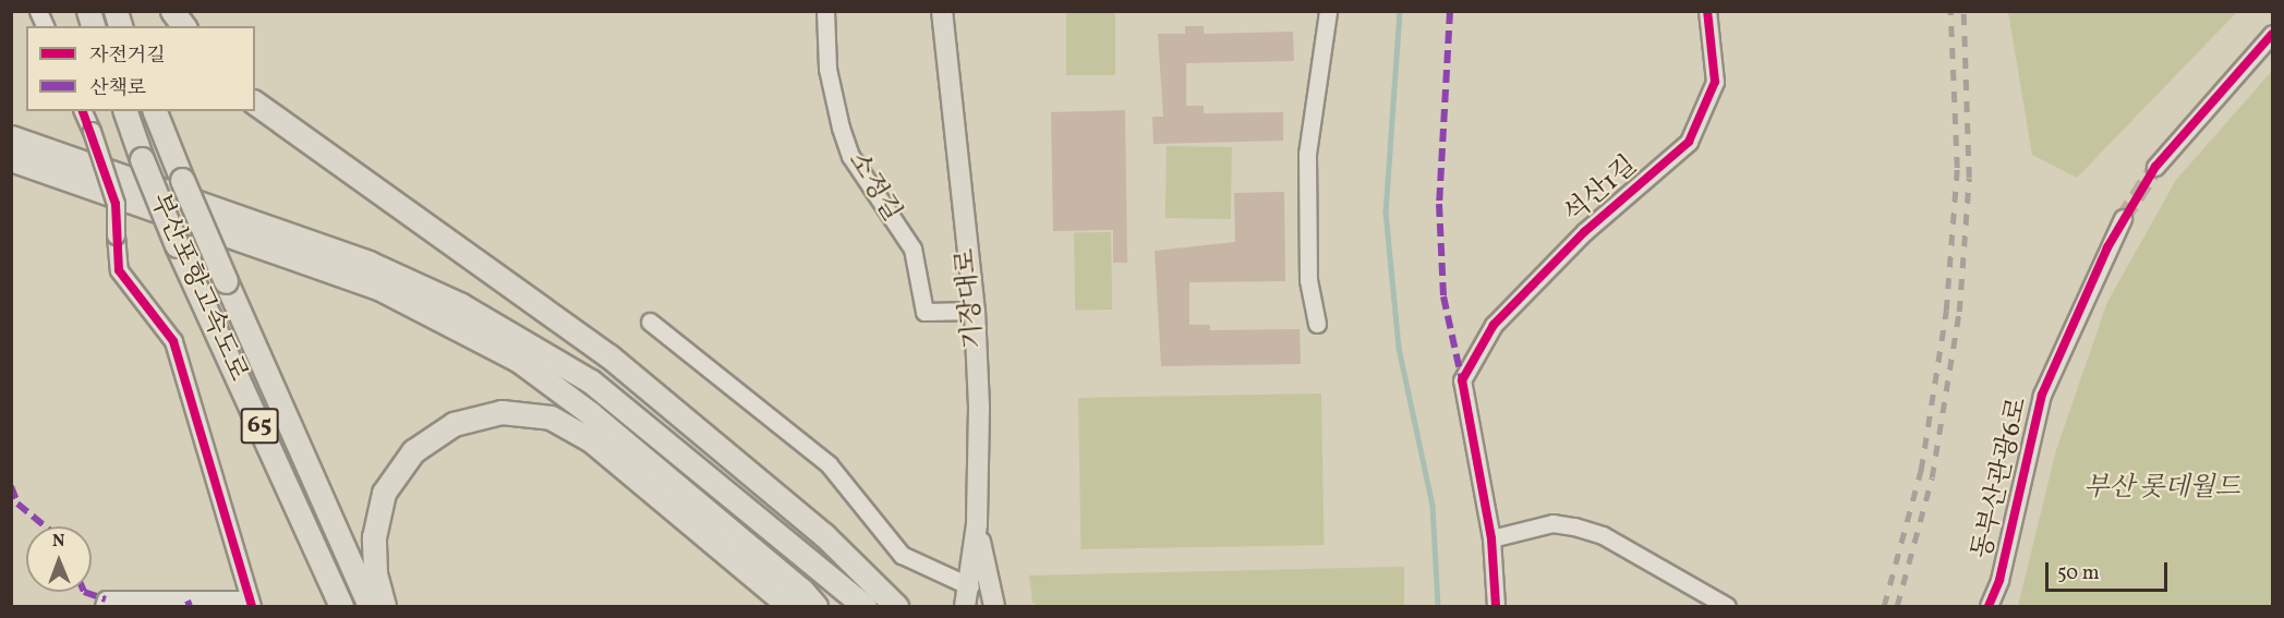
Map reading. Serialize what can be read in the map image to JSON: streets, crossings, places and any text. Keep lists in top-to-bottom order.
{
  "streets": {
    "highway": ["부산포항고속도로", "65"],
    "main road": ["기장대로"],
    "street": ["소정길", "석산1길", "동부산관광6로"]
  },
  "crossings": [
    ["소정길", "기장대로"]
  ],
  "parks": ["부산 롯데월드"],
  "legend": ["자전거길", "산책로"],
  "scale_bar": "50 m",
  "north": "top"
}
